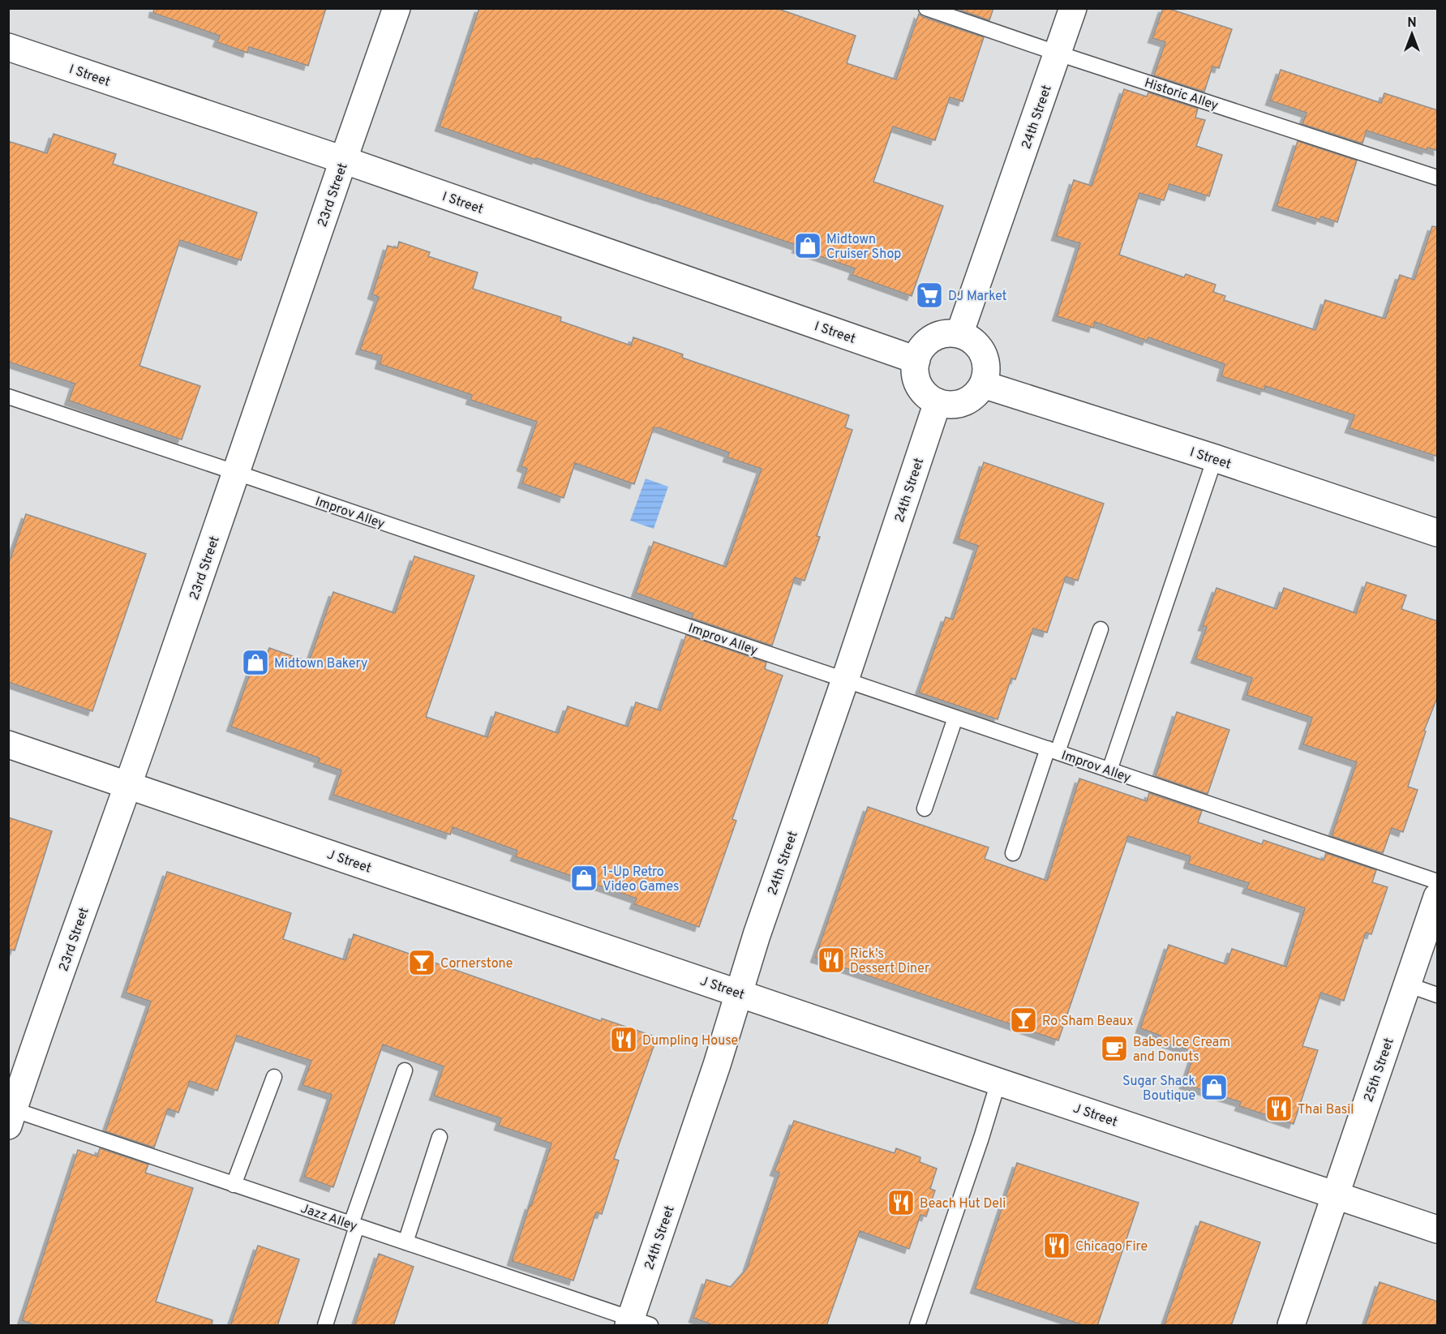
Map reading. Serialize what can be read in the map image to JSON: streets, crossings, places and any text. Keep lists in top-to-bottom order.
{
  "streets": {
    "street": [
      "I Street",
      "24th Street",
      "23rd Street",
      "J Street",
      "25th Street"
    ],
    "lane": ["Historic Alley", "Improv Alley", "Jazz Alley"]
  },
  "crossings": [
    ["I Street", "24th Street"],
    ["I Street", "23rd Street"],
    ["Historic Alley", "24th Street"],
    ["24th Street", "Improv Alley"],
    ["24th Street", "J Street"],
    ["24th Street", "Jazz Alley"],
    ["23rd Street", "Improv Alley"],
    ["23rd Street", "J Street"],
    ["23rd Street", "Jazz Alley"],
    ["J Street", "25th Street"]
  ],
  "places": {
    "shop": [
      "Midtown Cruiser Shop",
      "Midtown Bakery",
      "1-Up Retro Video Games",
      "Sugar Shack Boutique"
    ],
    "supermarket": ["DJ Market"],
    "restaurant": [
      "Rick's Dessert Diner",
      "Dumpling House",
      "Thai Basil",
      "Beach Hut Deli",
      "Chicago Fire"
    ],
    "bar": ["Cornerstone", "Ro Sham Beaux"],
    "cafe": ["Babes Ice Cream and Donuts"]
  },
  "north": "top"
}
